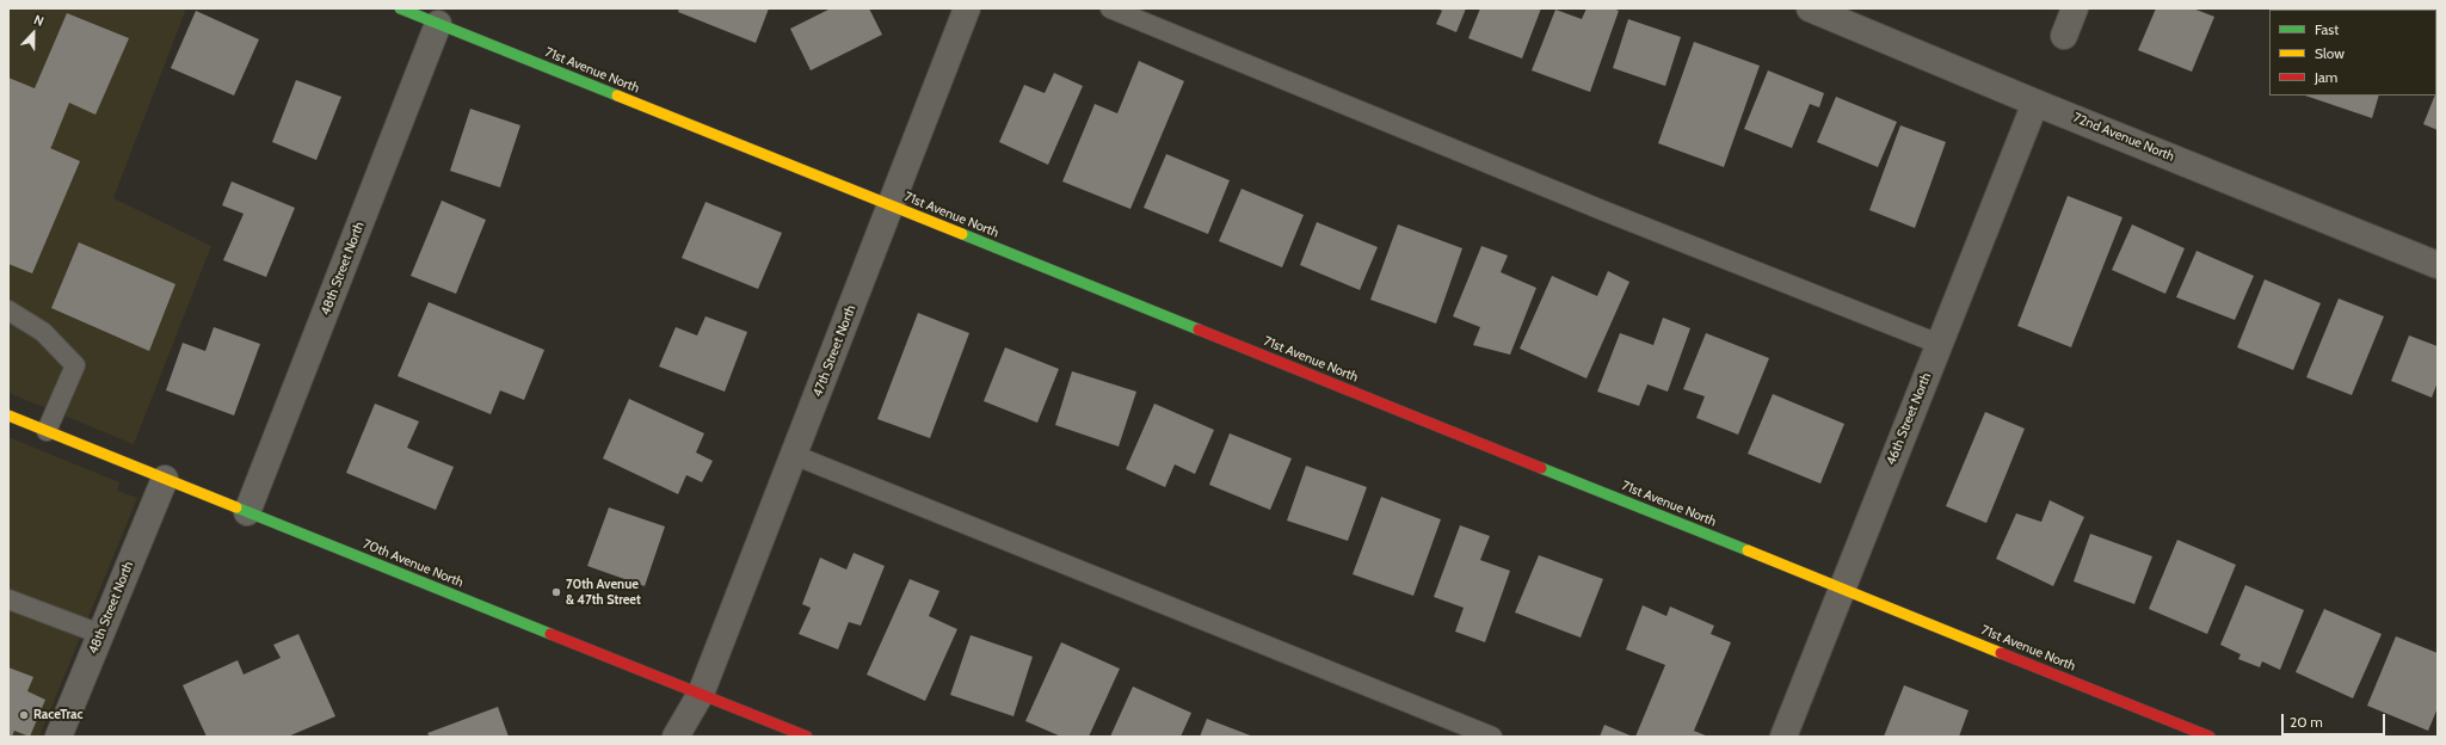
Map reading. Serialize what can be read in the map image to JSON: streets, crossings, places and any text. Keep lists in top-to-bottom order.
{
  "streets": {
    "street": [
      "71st Avenue North",
      "72nd Avenue North",
      "48th Street North",
      "47th Street North",
      "46th Street North",
      "70th Avenue North"
    ]
  },
  "crossings": [
    ["71st Avenue North", "48th Street North"],
    ["71st Avenue North", "47th Street North"],
    ["71st Avenue North", "46th Street North"],
    ["72nd Avenue North", "46th Street North"],
    ["48th Street North", "70th Avenue North"],
    ["47th Street North", "70th Avenue North"]
  ],
  "places": ["70th Avenue & 47th Street", "RaceTrac"],
  "legend": ["Fast", "Slow", "Jam"],
  "scale_bar": "20 m",
  "north": "top"
}
